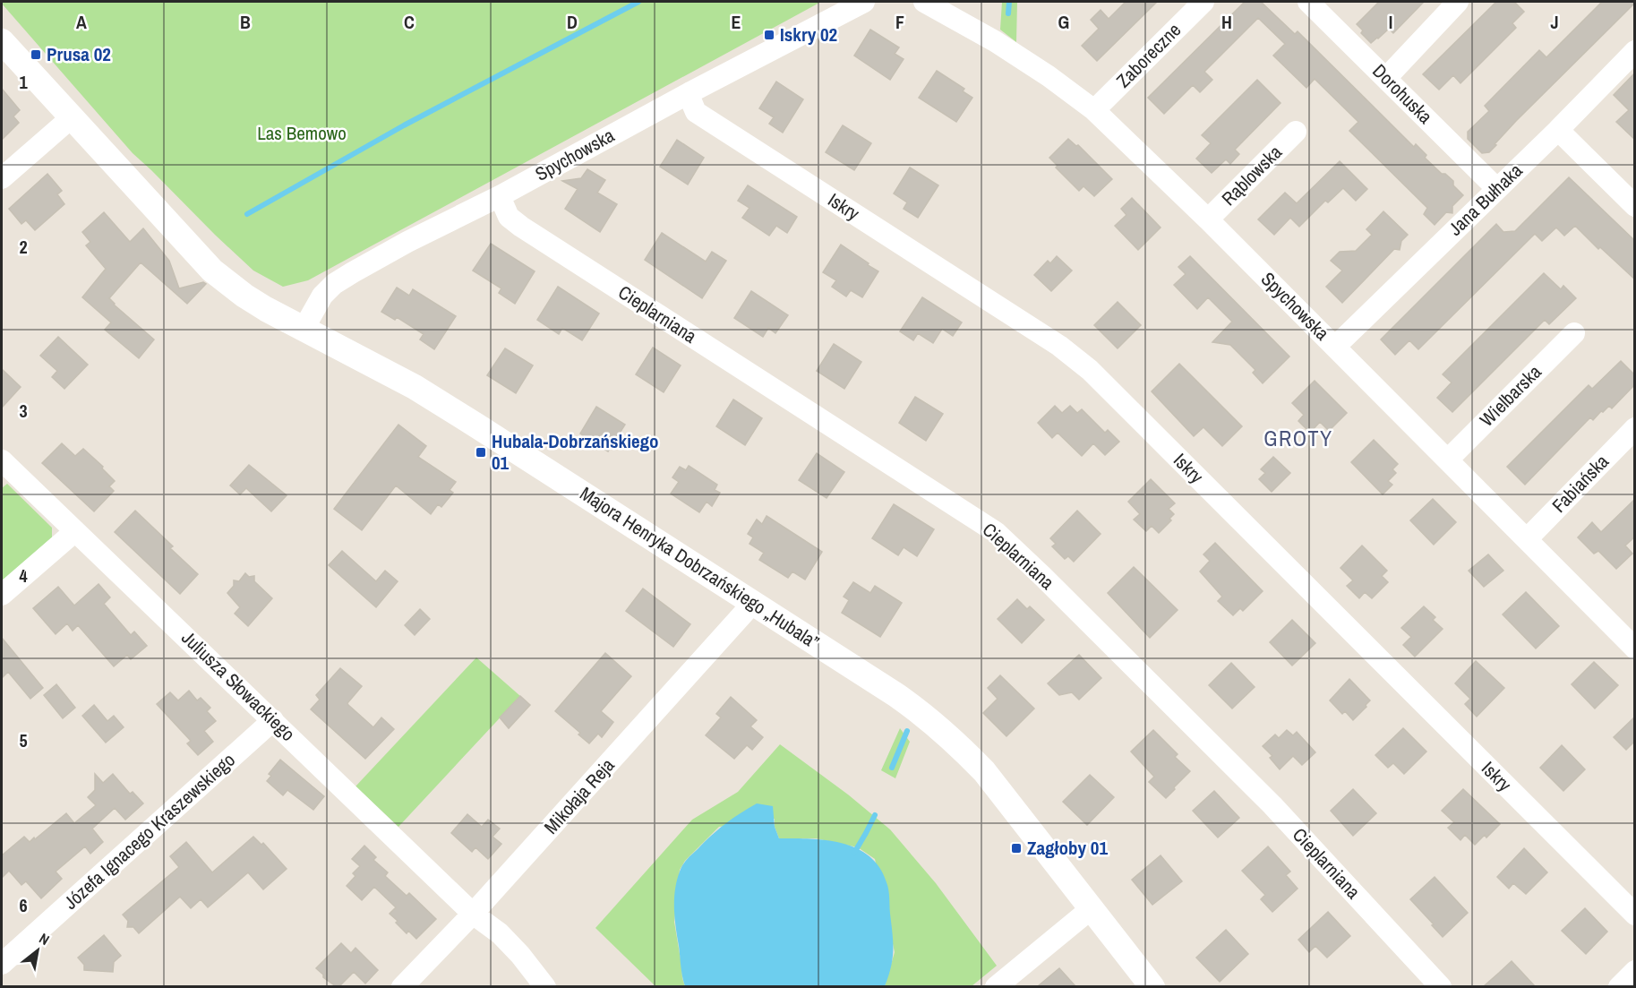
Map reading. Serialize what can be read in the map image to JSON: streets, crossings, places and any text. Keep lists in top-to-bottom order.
{
  "streets": {
    "street": [
      "Zaboreczne",
      "Dorohuska",
      "Spychowska",
      "Rąblowska",
      "Jana Bułhaka",
      "Iskry",
      "Cieplarniana",
      "Wielbarska",
      "Fabiańska",
      "Majora Henryka Dobrzańskiego „Hubala”",
      "Juliusza Słowackiego",
      "Mikołaja Reja",
      "Józefa Ignacego Kraszewskiego"
    ]
  },
  "crossings": [
    ["Zaboreczne", "Spychowska"],
    ["Dorohuska", "Jana Bułhaka"],
    ["Spychowska", "Rąblowska"],
    ["Spychowska", "Jana Bułhaka"],
    ["Spychowska", "Iskry"],
    ["Spychowska", "Cieplarniana"],
    ["Spychowska", "Wielbarska"],
    ["Spychowska", "Fabiańska"],
    ["Spychowska", "Majora Henryka Dobrzańskiego „Hubala”"],
    ["Majora Henryka Dobrzańskiego „Hubala”", "Mikołaja Reja"],
    ["Juliusza Słowackiego", "Mikołaja Reja"],
    ["Juliusza Słowackiego", "Józefa Ignacego Kraszewskiego"]
  ],
  "districts": ["GROTY"],
  "parks": ["Las Bemowo"],
  "places": {
    "transit": [
      "Iskry 02",
      "Prusa 02",
      "Hubala-Dobrzańskiego 01",
      "Zagłoby 01"
    ]
  },
  "north": "top right",
  "grid": {
    "columns": [
      "A",
      "B",
      "C",
      "D",
      "E",
      "F",
      "G",
      "H",
      "I",
      "J"
    ],
    "rows": [
      "1",
      "2",
      "3",
      "4",
      "5",
      "6"
    ]
  }
}
